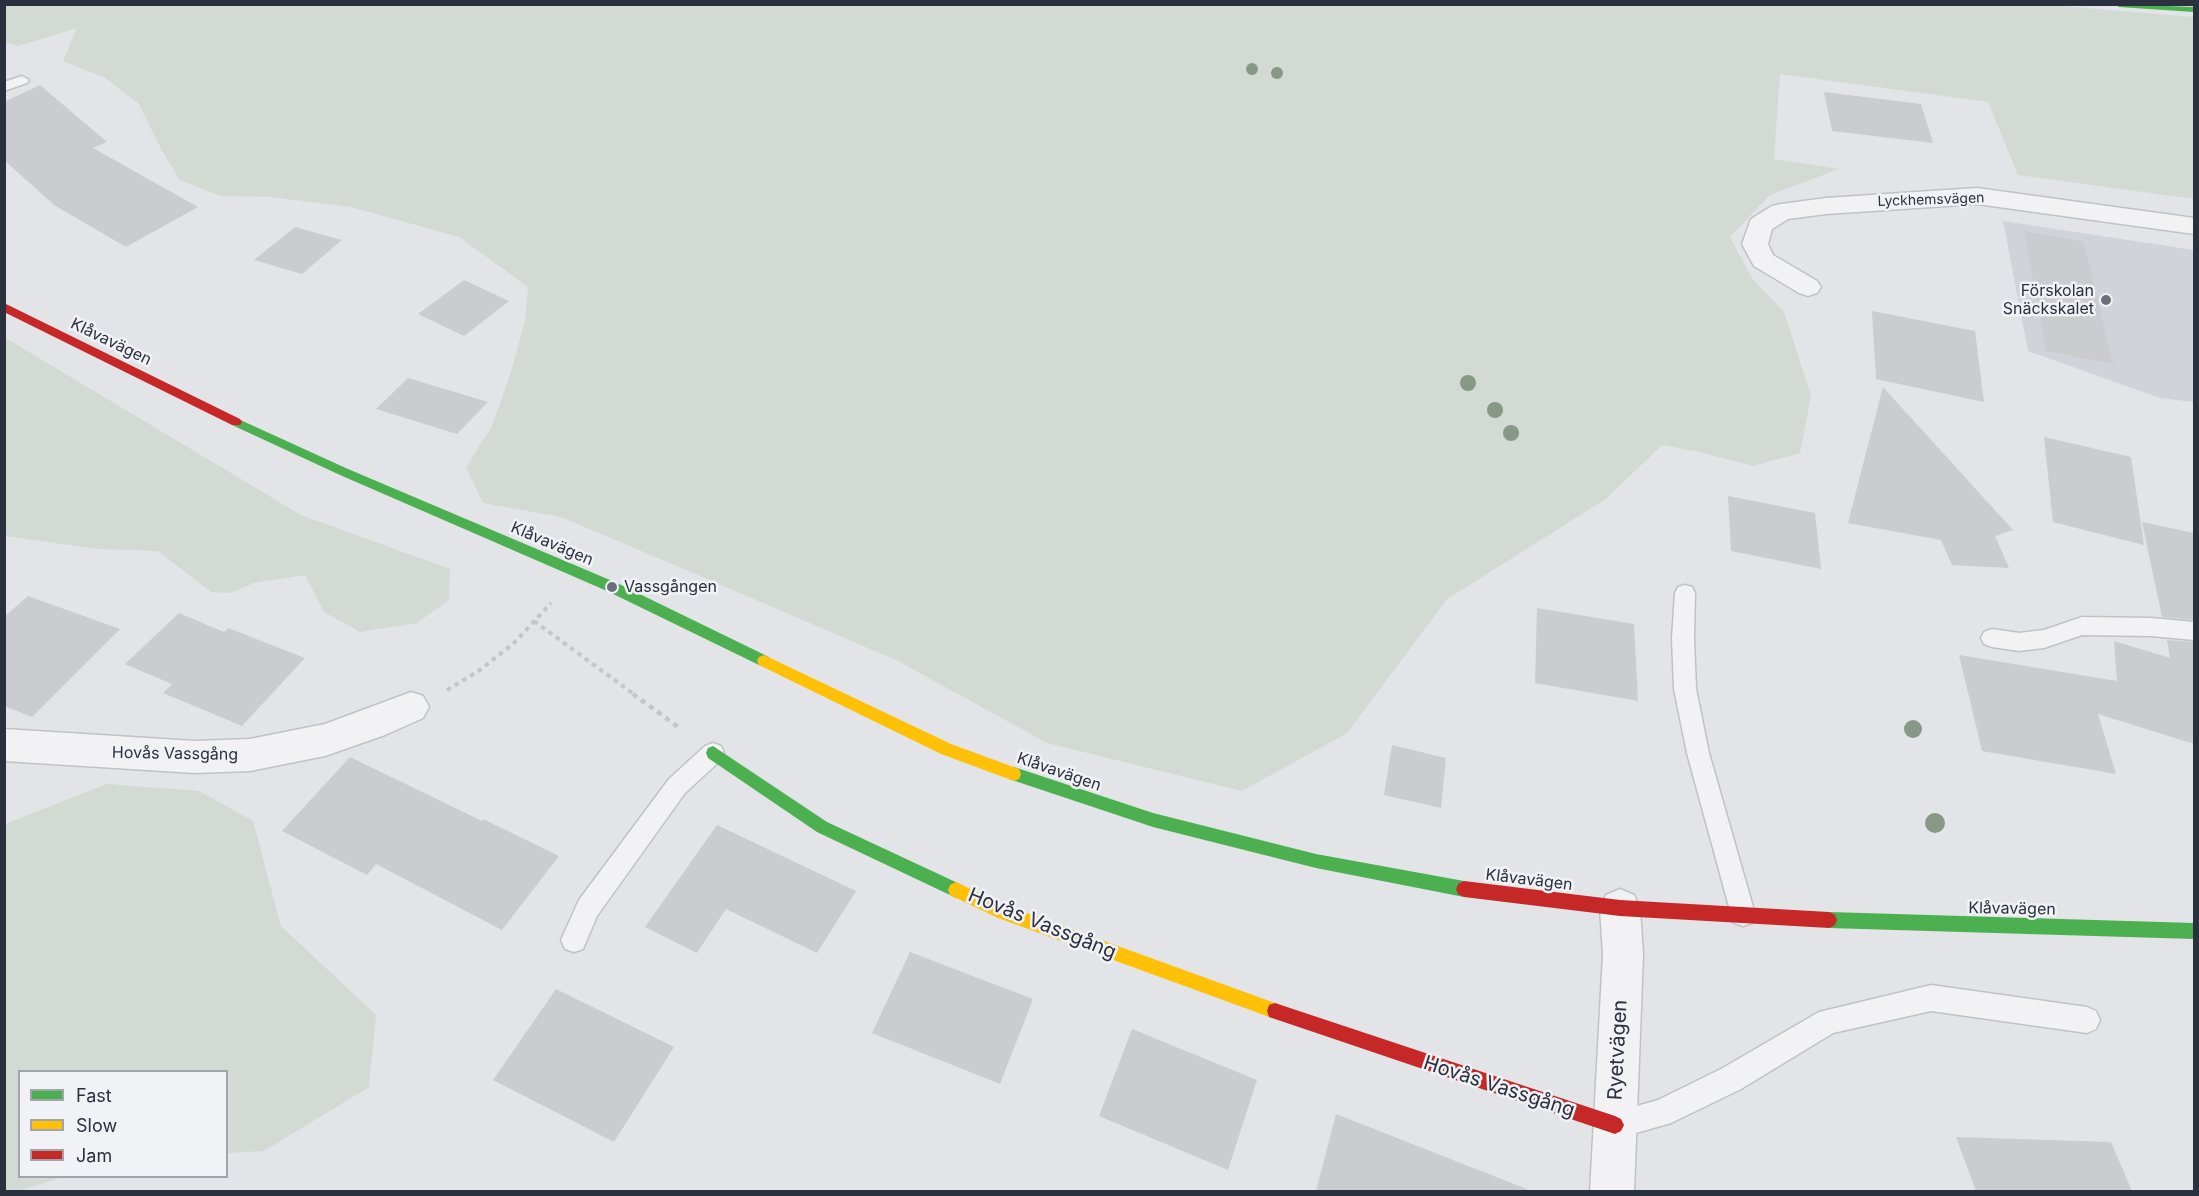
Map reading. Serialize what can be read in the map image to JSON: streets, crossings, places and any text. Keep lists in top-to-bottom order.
{
  "streets": {
    "street": [
      "Lyckhemsvägen",
      "Klåvavägen",
      "Hovås Vassgång",
      "Ryetvägen"
    ]
  },
  "crossings": [
    ["Klåvavägen", "Ryetvägen"],
    ["Hovås Vassgång", "Ryetvägen"]
  ],
  "places": ["Förskolan Snäckskalet", "Vassgången"],
  "legend": ["Fast", "Slow", "Jam"]
}
